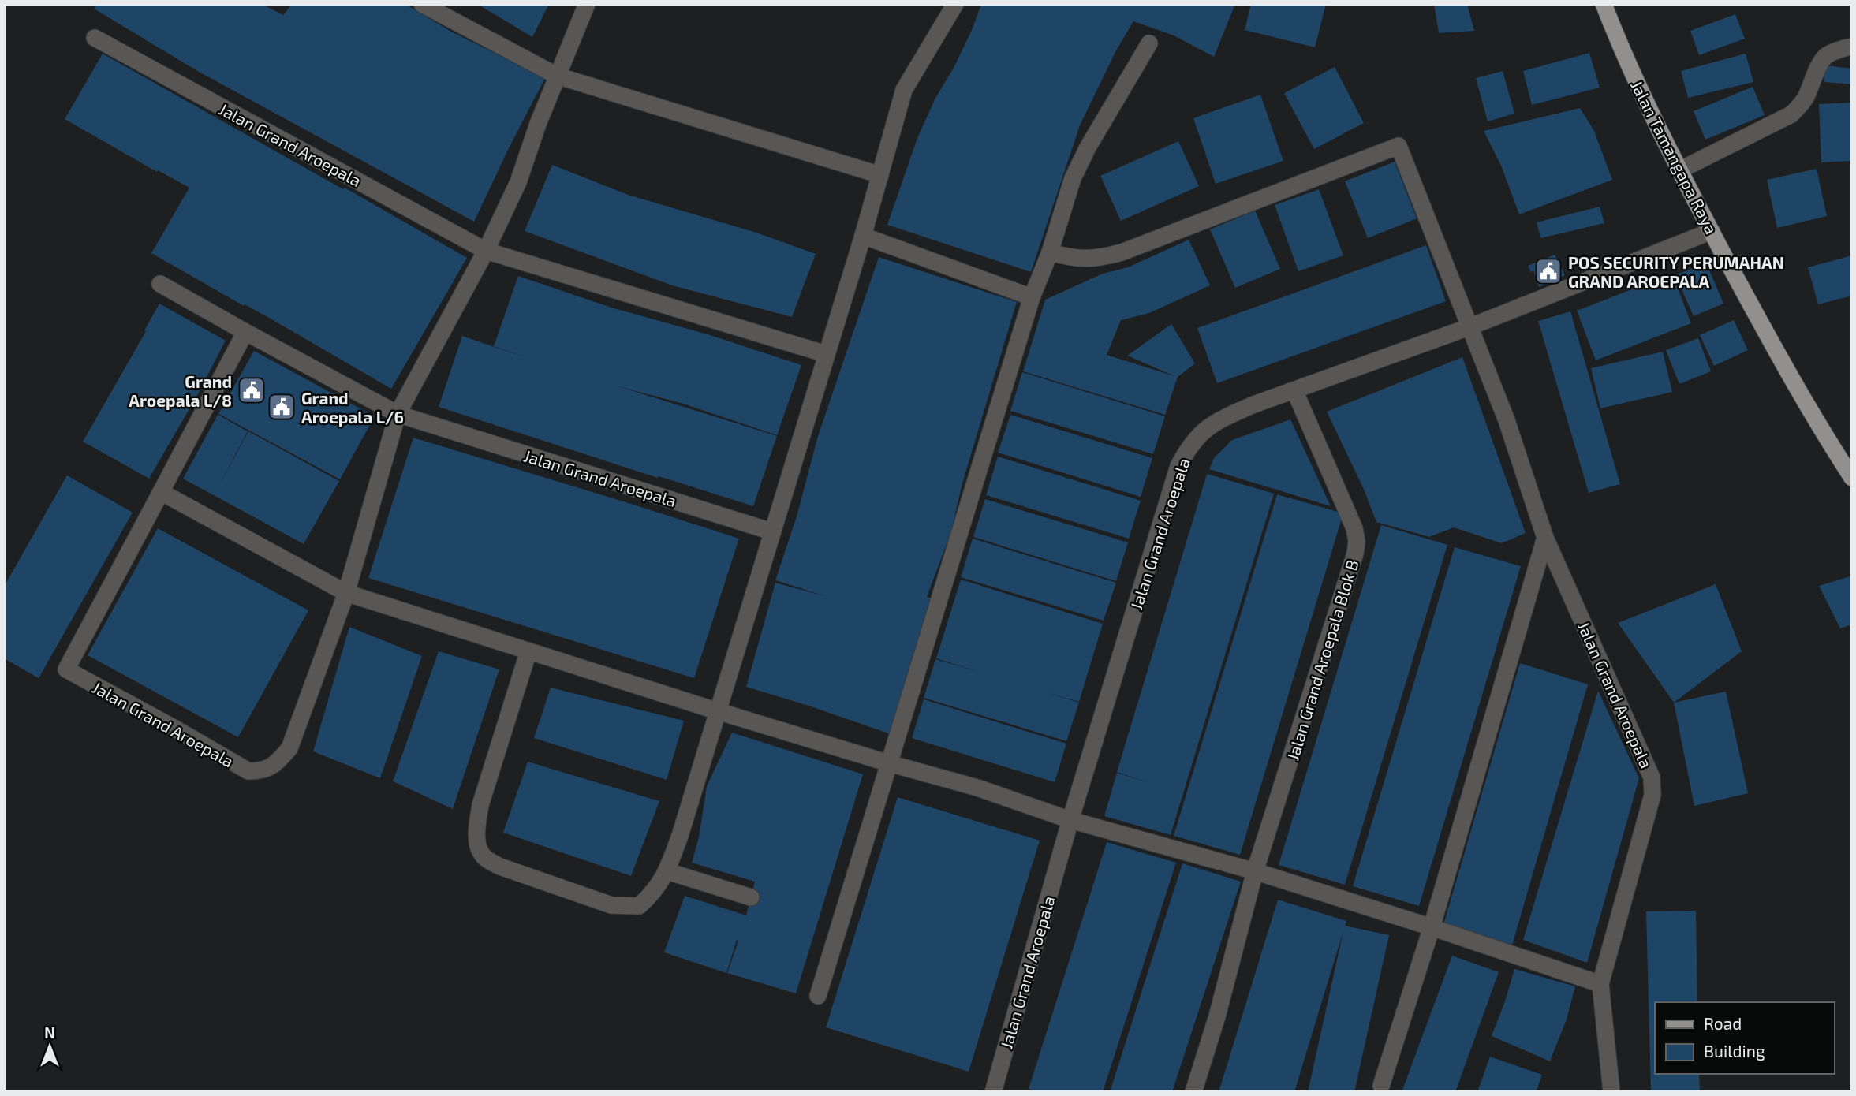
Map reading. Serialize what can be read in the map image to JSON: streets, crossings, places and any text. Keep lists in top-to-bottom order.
{
  "streets": {
    "main road": ["Jalan Tamangapa Raya"],
    "street": ["Jalan Grand Aroepala", "Jalan Grand Aroepala Blok B"]
  },
  "crossings": [
    ["Jalan Grand Aroepala", "Jalan Tamangapa Raya"],
    ["Jalan Grand Aroepala", "Jalan Grand Aroepala Blok B"]
  ],
  "places": {
    "public building": ["POS SECURITY PERUMAHAN GRAND AROEPALA", "Grand Aroepala L/8", "Grand Aroepala L/6"]
  },
  "legend": ["Road", "Building"],
  "north": "top"
}
